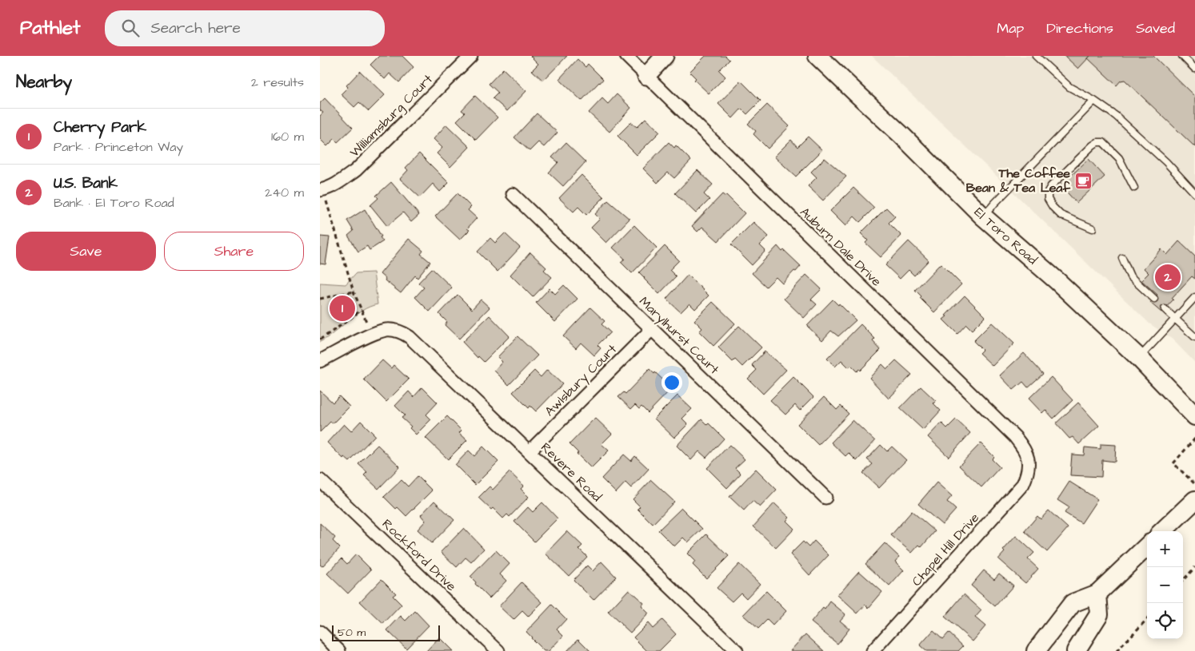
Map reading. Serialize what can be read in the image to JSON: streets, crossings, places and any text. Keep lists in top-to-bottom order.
{
  "streets": {
    "main road": ["El Toro Road"],
    "street": [
      "Williamsburg Court",
      "Auburn Dale Drive",
      "Marylhurst Court",
      "Awlsbury Court",
      "Revere Road",
      "Chapel Hill Drive",
      "Rockford Drive"
    ]
  },
  "crossings": [
    ["Auburn Dale Drive", "Chapel Hill Drive"],
    ["Marylhurst Court", "Awlsbury Court"],
    ["Awlsbury Court", "Revere Road"]
  ],
  "places": {
    "cafe": ["The Coffee Bean & Tea Leaf"]
  },
  "scale_bar": "50 m",
  "page": {
    "header": "Pathlet",
    "search": "Search here",
    "nav": ["Map", "Directions", "Saved"],
    "heading": ["Nearby", "2 results"],
    "list": [
      {
        "mark": "1",
        "name": "Cherry Park",
        "note": "Park · Princeton Way",
        "value": "160 m"
      },
      {
        "mark": "2",
        "name": "U.S. Bank",
        "note": "Bank · El Toro Road",
        "value": "240 m"
      }
    ],
    "buttons": ["Save", "Share"],
    "pins": ["2", "1"],
    "map_buttons": ["+", "−"],
    "scale": "50 m"
  }
}
